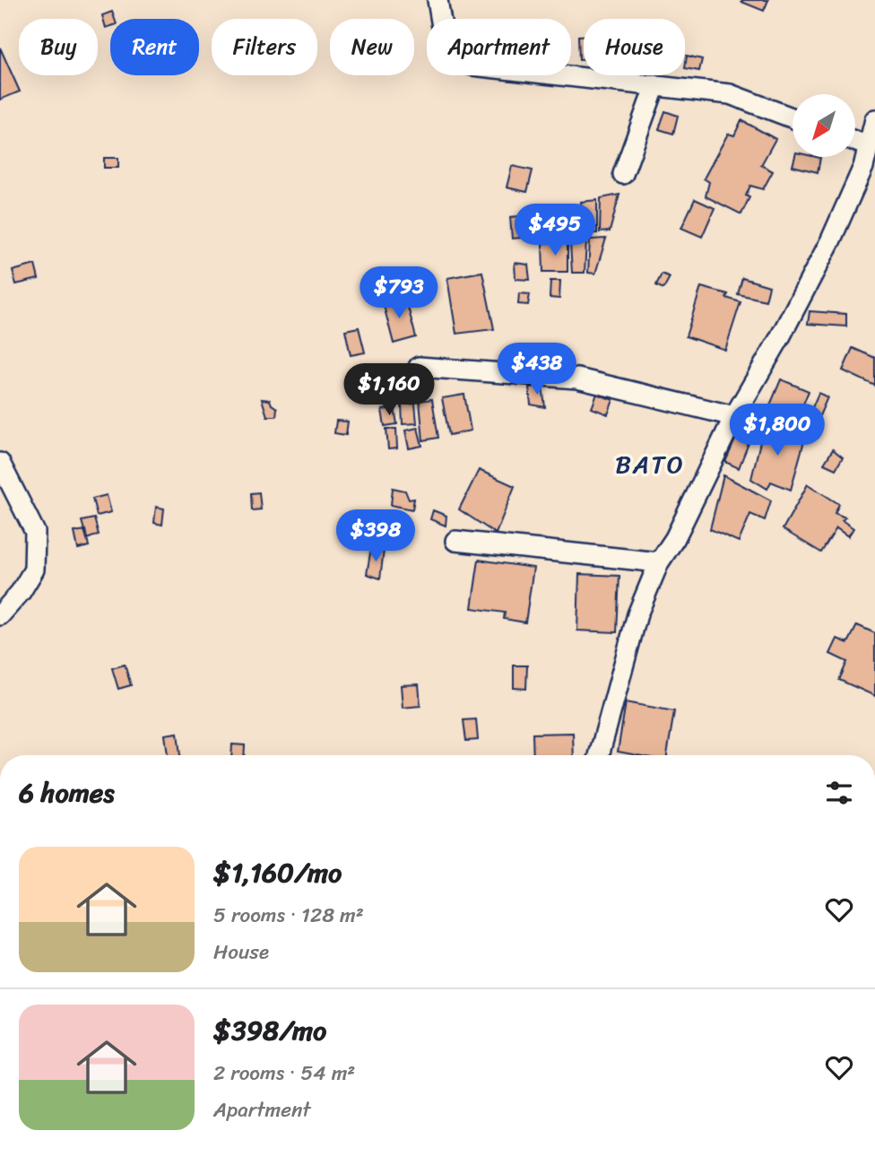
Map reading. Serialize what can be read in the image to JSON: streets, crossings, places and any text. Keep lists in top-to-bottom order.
{
  "districts": ["BATO"],
  "north": "bottom left",
  "page": {
    "chip": [
      "Buy",
      "Rent",
      "Filters",
      "New",
      "Apartment",
      "House"
    ],
    "price": [
      "$495",
      "$793",
      "$438",
      "$1,160",
      "$1,800",
      "$398"
    ],
    "heading": "6 homes",
    "list": [
      {
        "name": "$1,160/mo",
        "note": "5 rooms · 128 m² · House"
      },
      {
        "name": "$398/mo",
        "note": "2 rooms · 54 m² · Apartment"
      }
    ]
  }
}
